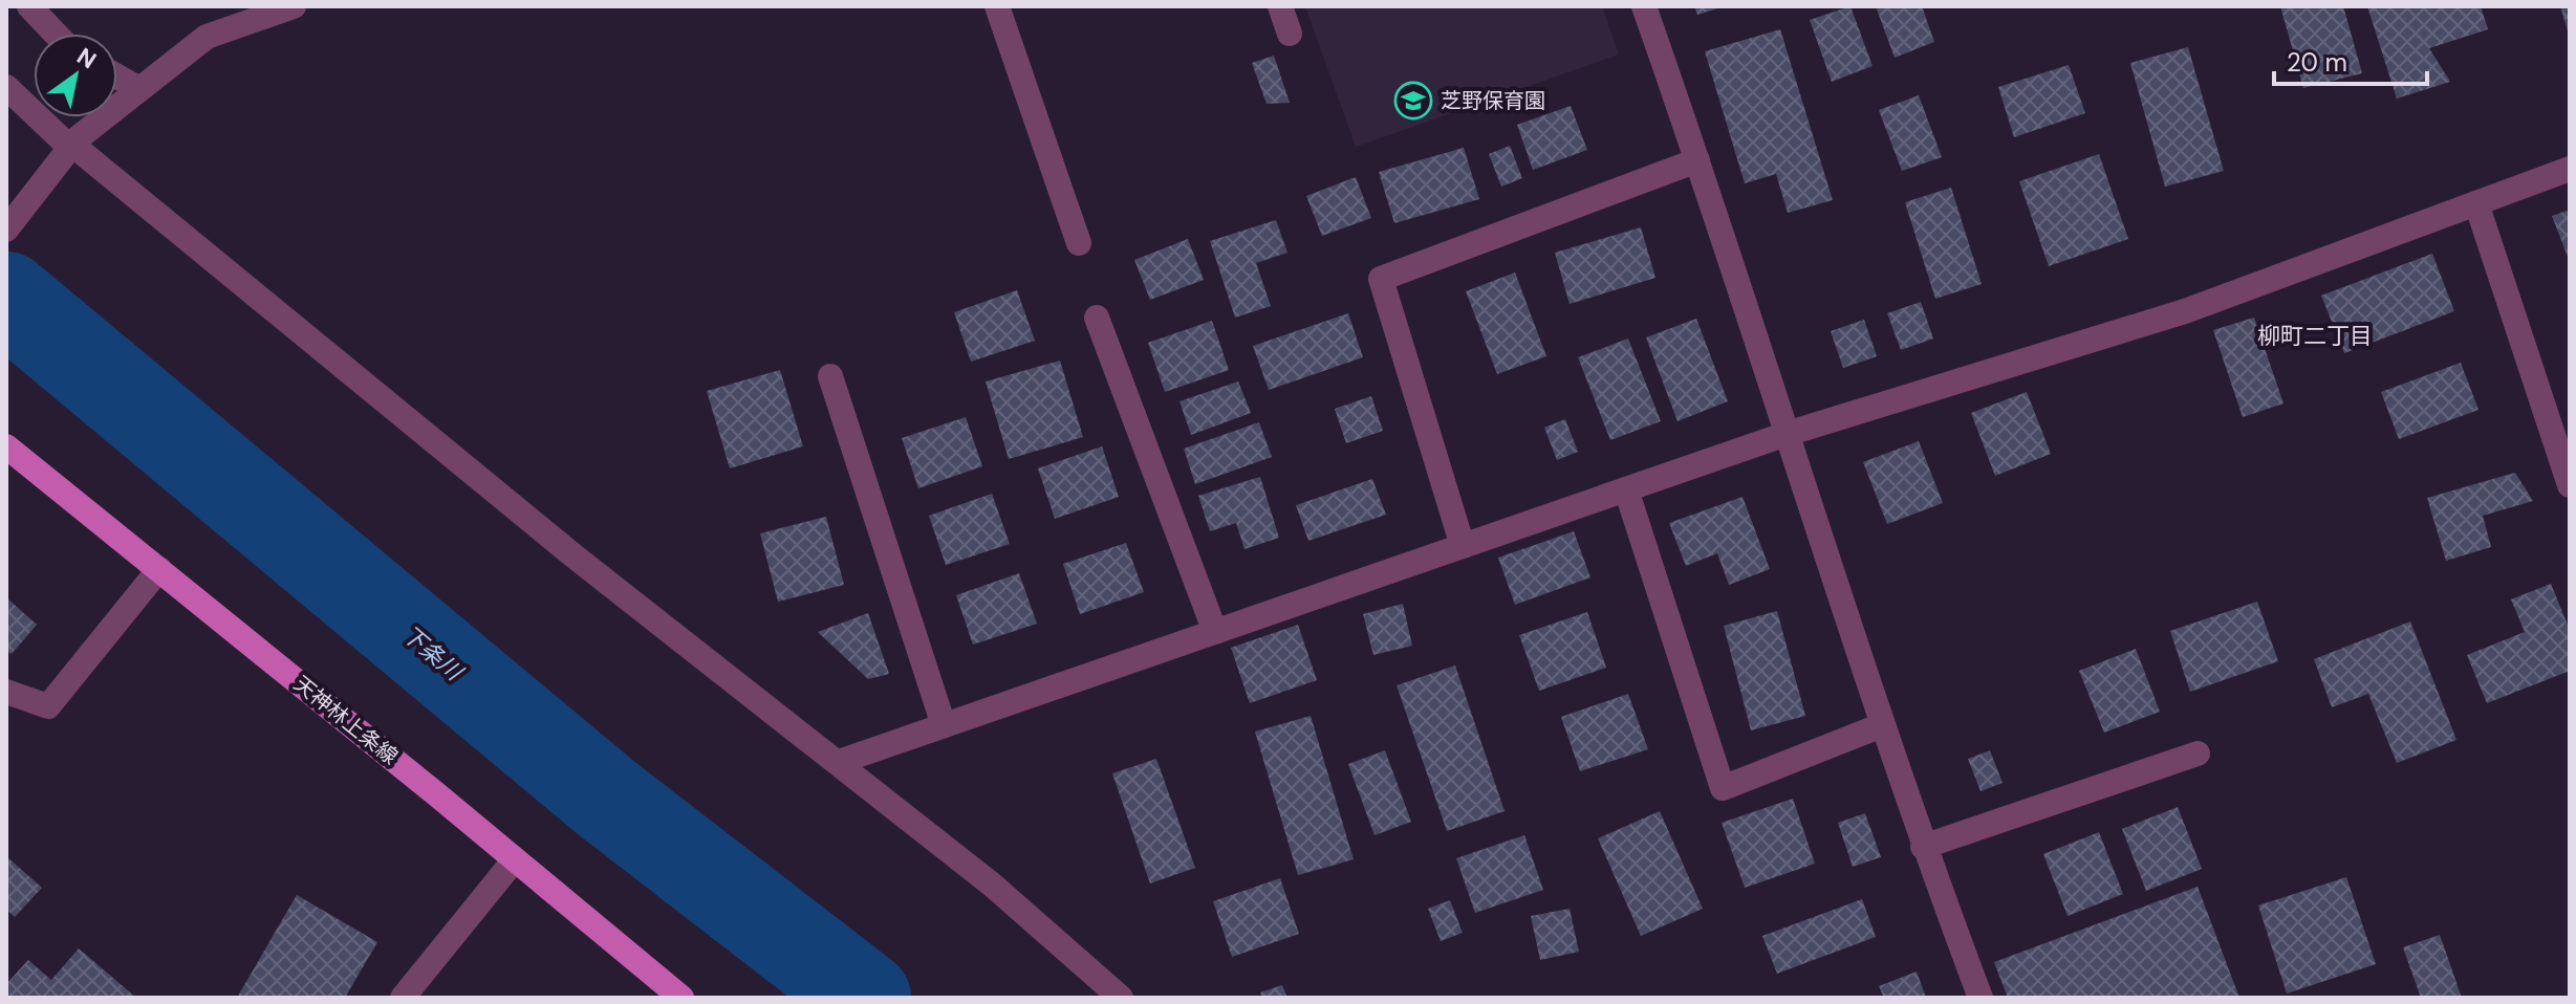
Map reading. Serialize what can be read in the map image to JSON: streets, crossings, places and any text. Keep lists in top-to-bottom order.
{
  "streets": {
    "main road": ["天神林上条線"]
  },
  "districts": ["柳町二丁目"],
  "water": ["下条川"],
  "places": {
    "school or university": ["芝野保育園"]
  },
  "scale_bar": "20 m",
  "north": "top right"
}
